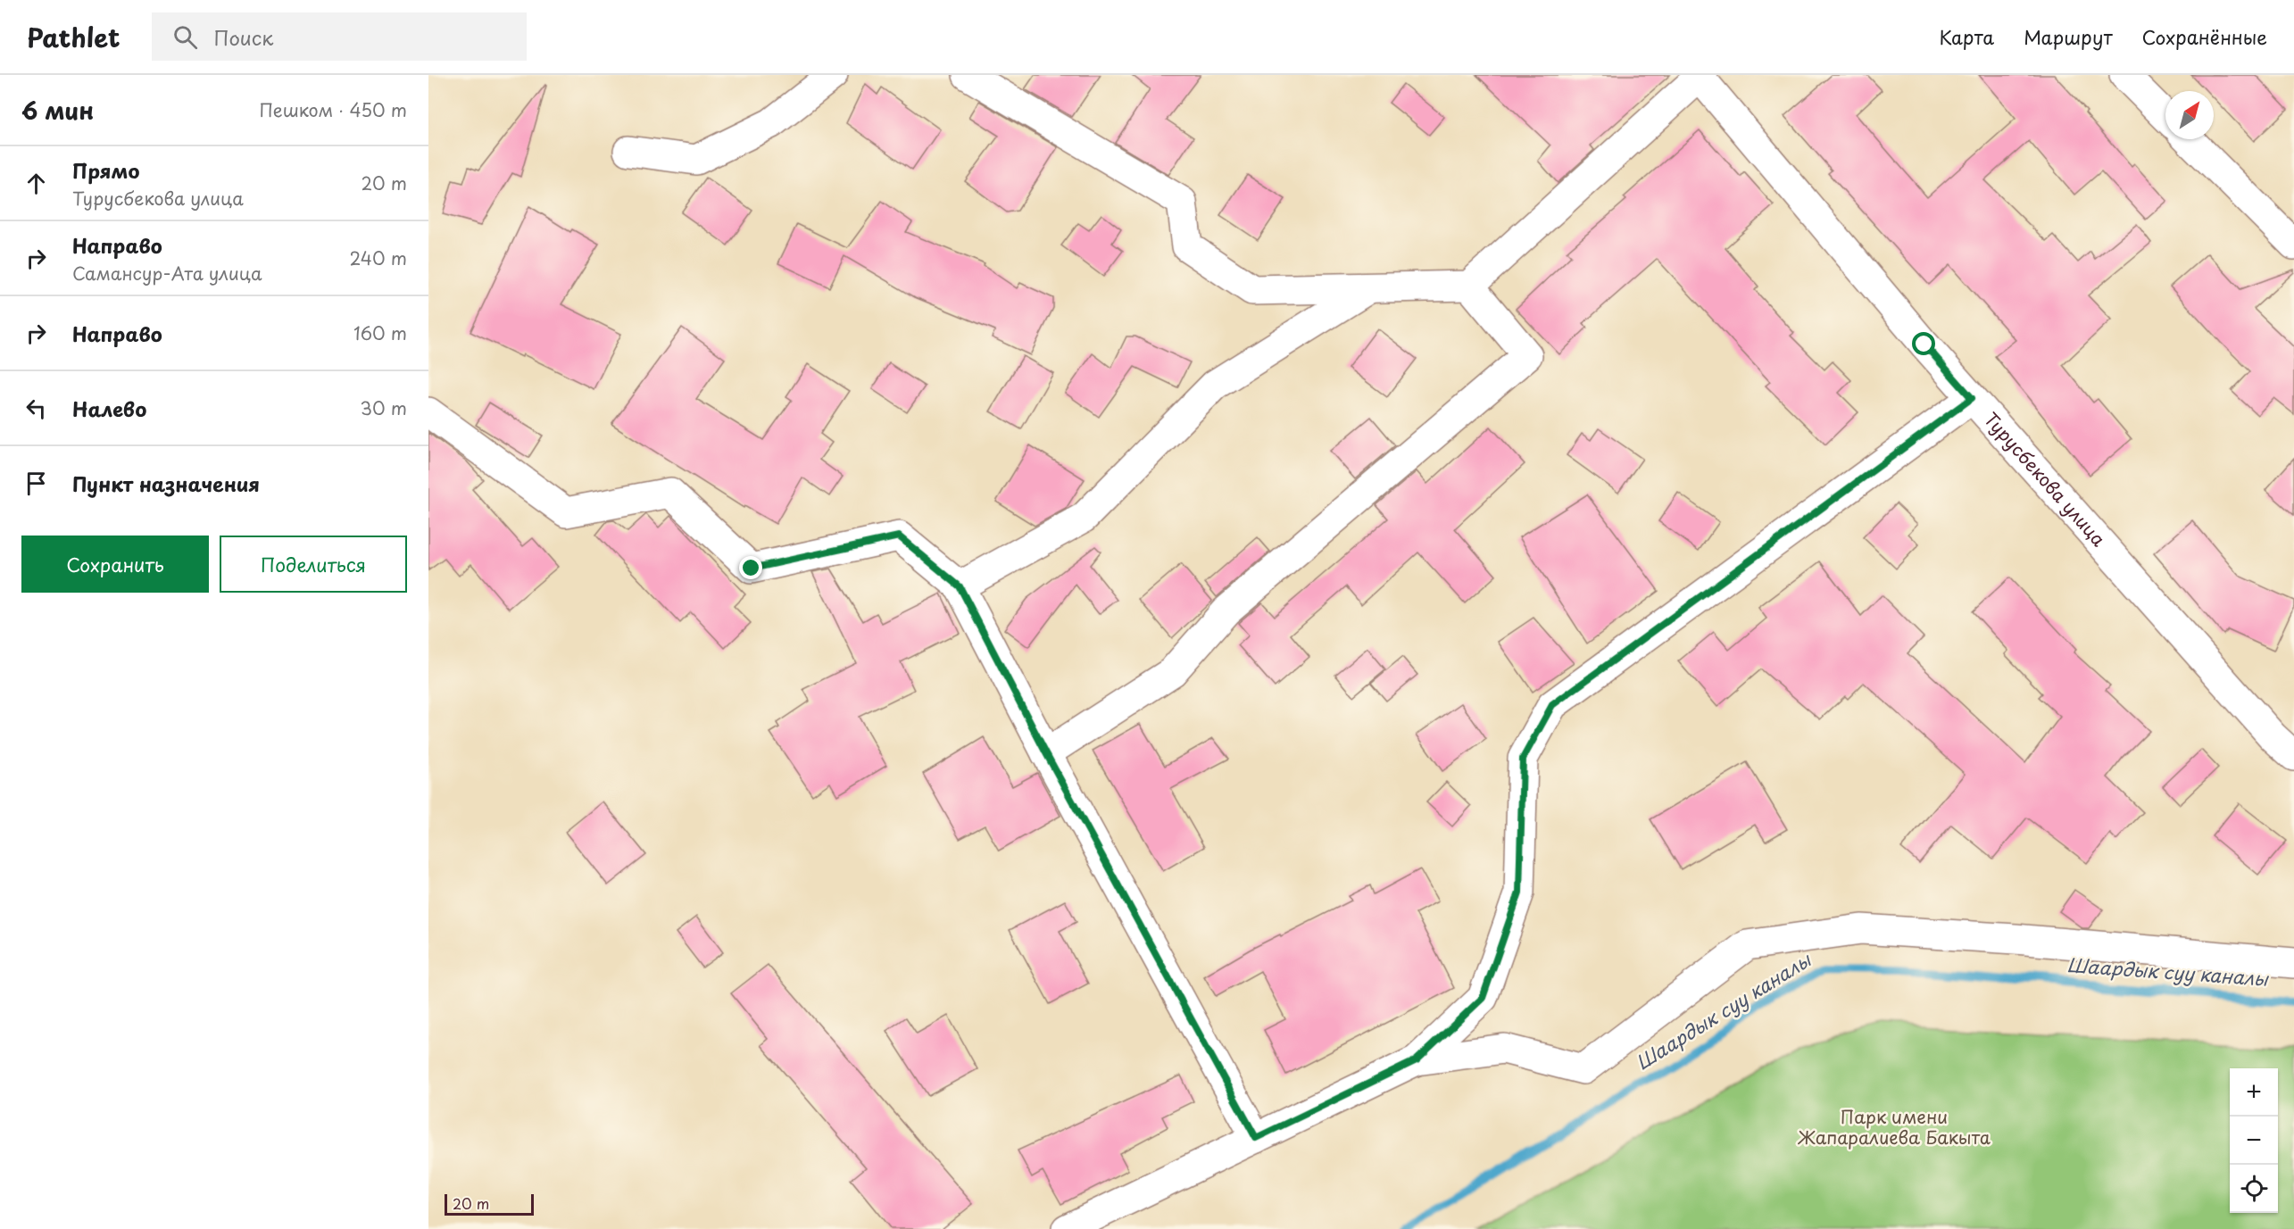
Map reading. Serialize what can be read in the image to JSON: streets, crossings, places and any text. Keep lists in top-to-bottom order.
{
  "streets": {
    "street": ["Турусбекова улица"]
  },
  "water": ["Шаардык суу каналы"],
  "parks": ["Парк имени Жапаралиева Бакыта"],
  "scale_bar": "20 m",
  "north": "top right",
  "page": {
    "header": "Pathlet",
    "search": "Поиск",
    "nav": ["Карта", "Маршрут", "Сохранённые"],
    "heading": ["6 мин", "Пешком · 450 m"],
    "list": [
      ["Прямо", "Турусбекова улица", "20 m"],
      ["Направо", "Самансур-Ата улица", "240 m"],
      ["Направо", "160 m"],
      ["Налево", "30 m"],
      "Пункт назначения"
    ],
    "buttons": ["Сохранить", "Поделиться"],
    "map_buttons": ["+", "−"],
    "scale": "20 m"
  }
}
